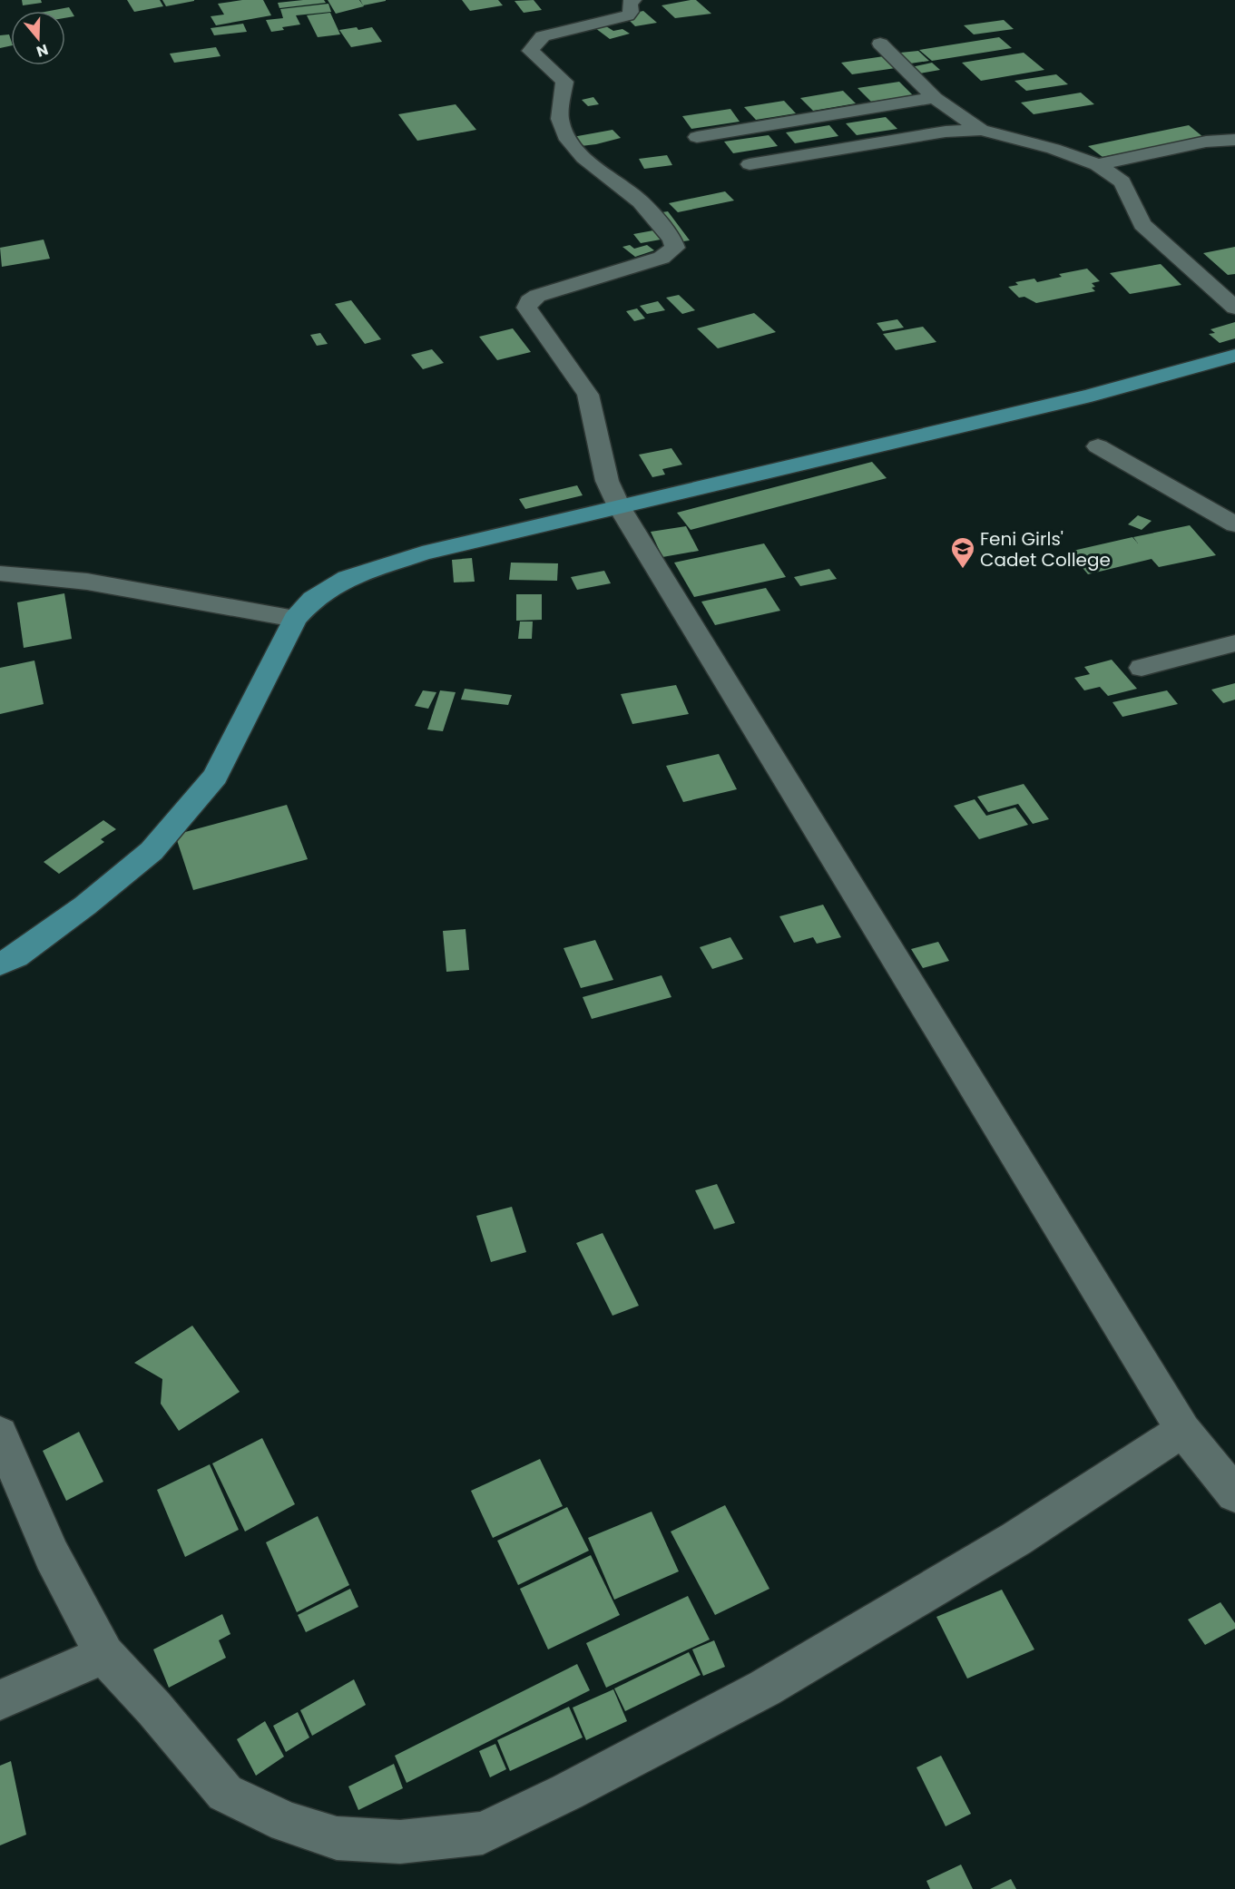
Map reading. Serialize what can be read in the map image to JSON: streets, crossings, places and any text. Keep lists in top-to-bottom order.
{
  "places": {
    "school or university": ["Feni Girls' Cadet College"]
  },
  "north": "bottom"
}
